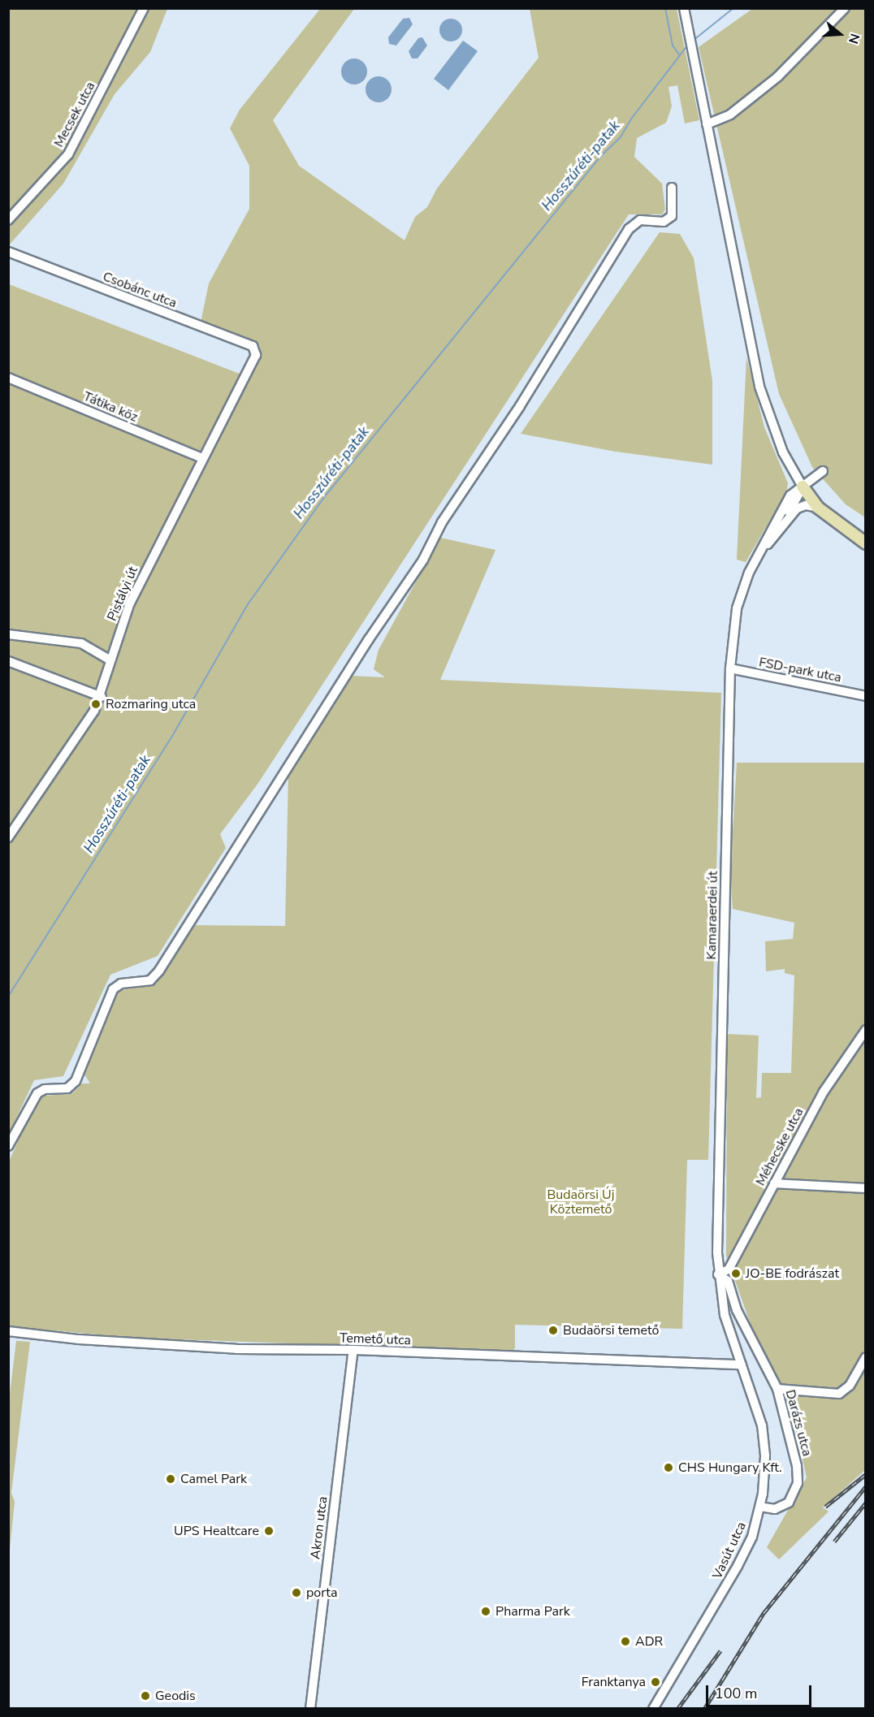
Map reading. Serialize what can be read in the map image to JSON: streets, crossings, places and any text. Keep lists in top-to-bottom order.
{
  "streets": {
    "street": [
      "Mecsek utca",
      "Csobánc utca",
      "Tátika köz",
      "Pistályi út",
      "FSD-park utca",
      "Kamaraerdei út",
      "Méhecske utca",
      "Temető utca",
      "Darázs utca",
      "Akron utca",
      "Vasút utca"
    ]
  },
  "crossings": [
    ["Csobánc utca", "Pistályi út"],
    ["Tátika köz", "Pistályi út"],
    ["FSD-park utca", "Kamaraerdei út"],
    ["Kamaraerdei út", "Méhecske utca"],
    ["Kamaraerdei út", "Darázs utca"],
    ["Kamaraerdei út", "Vasút utca"],
    ["Méhecske utca", "Darázs utca"],
    ["Méhecske utca", "Vasút utca"],
    ["Temető utca", "Akron utca"],
    ["Temető utca", "Vasút utca"],
    ["Darázs utca", "Vasút utca"]
  ],
  "water": ["Hosszúréti-patak"],
  "parks": ["Budaörsi Új Köztemető"],
  "places": [
    "Rozmaring utca",
    "JO-BE fodrászat",
    "Budaörsi temető",
    "CHS Hungary Kft.",
    "Camel Park",
    "UPS Healtcare",
    "porta",
    "Pharma Park",
    "ADR",
    "Franktanya",
    "Geodis"
  ],
  "scale_bar": "100 m",
  "north": "right"
}
